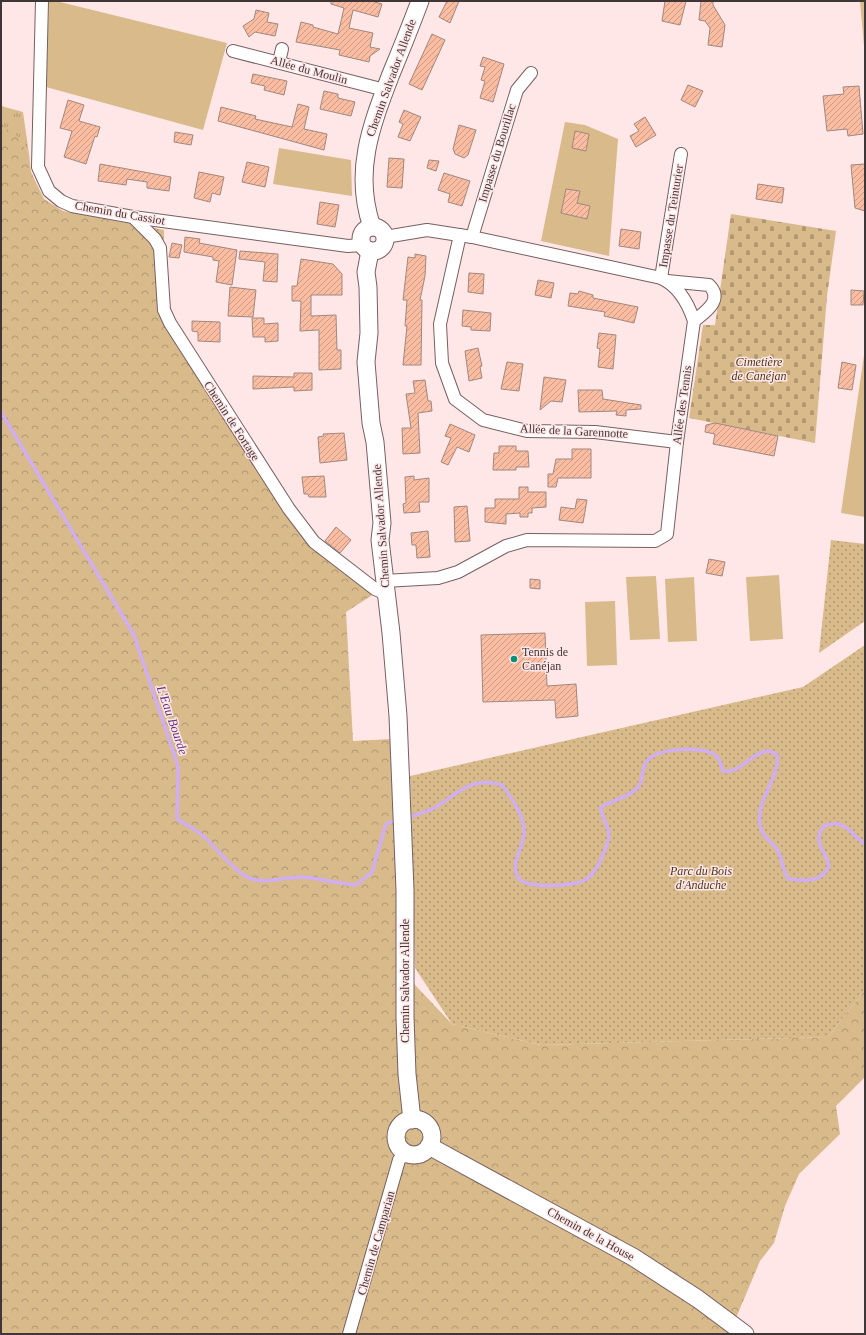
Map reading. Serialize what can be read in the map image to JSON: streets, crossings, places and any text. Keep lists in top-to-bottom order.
{
  "streets": {
    "street": [
      "Allée du Moulin",
      "Chemin Salvador Allende",
      "Impasse du Bourillac",
      "Chemin du Cassiot",
      "Impasse du Teinturier",
      "Allée des Tennis",
      "Chemin de Fortage",
      "Allée de la Garennotte",
      "Chemin de la House",
      "Chemin de Camparian"
    ]
  },
  "crossings": [
    ["Allée du Moulin", "Chemin Salvador Allende"],
    ["Chemin Salvador Allende", "Chemin du Cassiot"],
    ["Chemin Salvador Allende", "Allée des Tennis"],
    ["Chemin Salvador Allende", "Chemin de Fortage"],
    ["Chemin Salvador Allende", "Chemin de la House"],
    ["Chemin Salvador Allende", "Chemin de Camparian"],
    ["Impasse du Bourillac", "Allée de la Garennotte"],
    ["Chemin du Cassiot", "Chemin de Fortage"],
    ["Impasse du Teinturier", "Allée des Tennis"],
    ["Allée des Tennis", "Chemin de Fortage"],
    ["Allée des Tennis", "Allée de la Garennotte"],
    ["Chemin de la House", "Chemin de Camparian"]
  ],
  "water": ["L'Eau Bourde"],
  "parks": ["Cimetière de Canéjan", "Parc du Bois d'Anduche"],
  "places": ["Tennis de Canéjan"]
}
